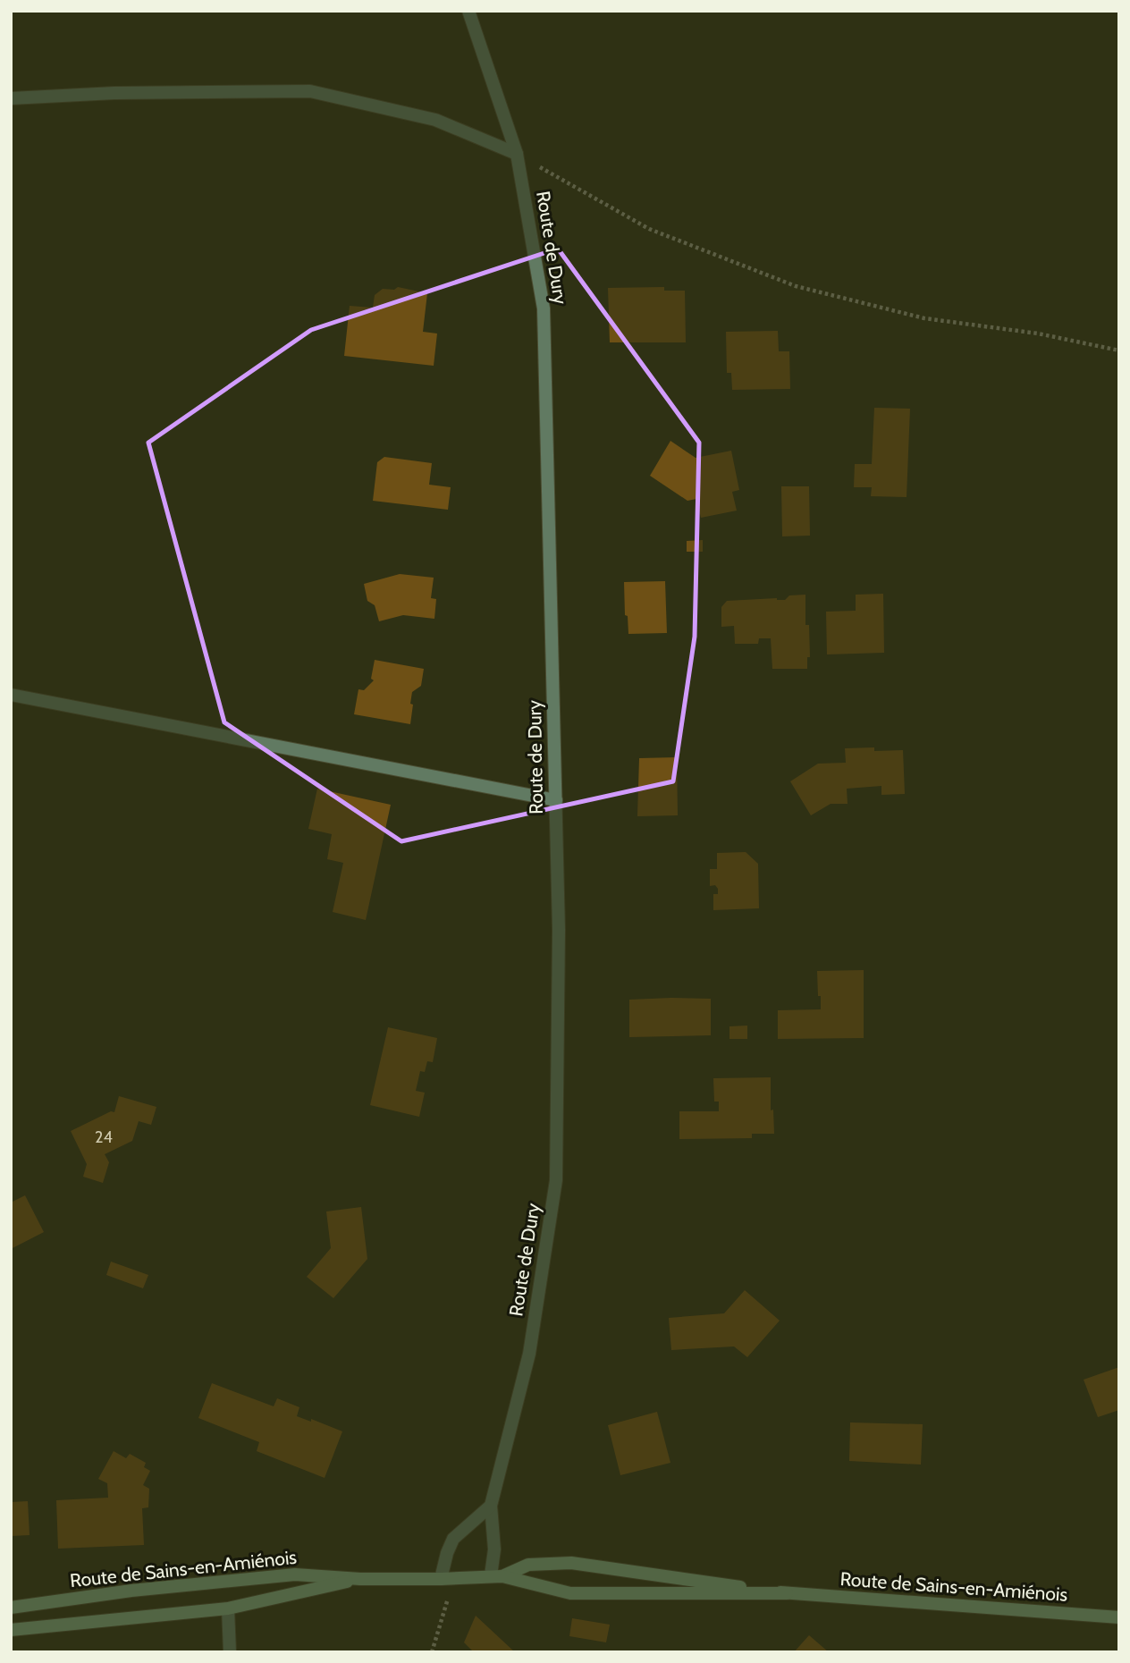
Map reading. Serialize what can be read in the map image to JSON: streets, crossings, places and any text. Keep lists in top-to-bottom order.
{
  "streets": {
    "main road": ["Route de Sains-en-Amiénois"],
    "street": ["Route de Dury"]
  },
  "crossings": [
    ["Route de Dury", "Route de Sains-en-Amiénois"]
  ],
  "house_numbers": ["24"]
}
